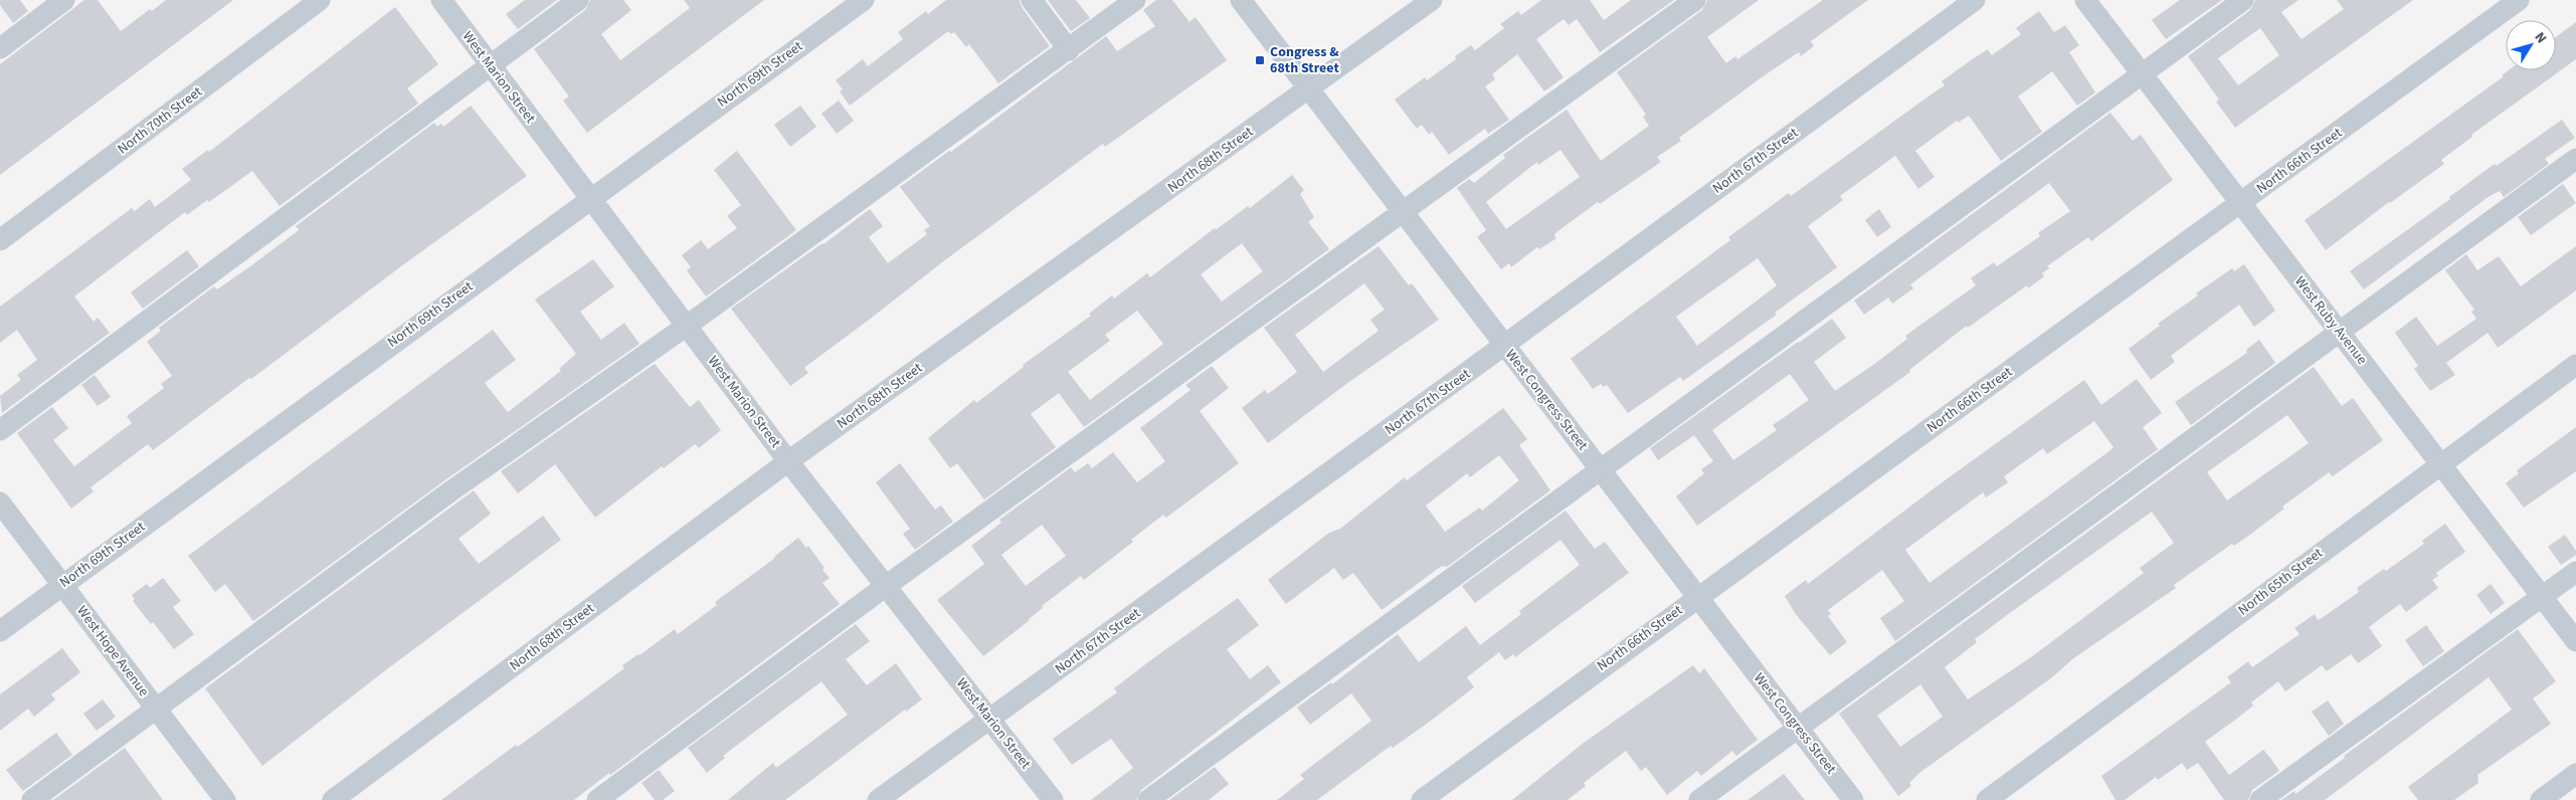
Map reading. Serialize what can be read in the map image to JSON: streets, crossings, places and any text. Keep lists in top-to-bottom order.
{
  "streets": {
    "street": [
      "North 69th Street",
      "West Marion Street",
      "North 70th Street",
      "North 68th Street",
      "North 67th Street",
      "North 66th Street",
      "West Ruby Avenue",
      "West Congress Street",
      "North 65th Street",
      "West Hope Avenue"
    ]
  },
  "crossings": [
    ["North 69th Street", "West Marion Street"],
    ["North 69th Street", "West Hope Avenue"],
    ["West Marion Street", "North 68th Street"],
    ["West Marion Street", "North 67th Street"],
    ["North 68th Street", "West Congress Street"],
    ["North 67th Street", "West Congress Street"],
    ["North 66th Street", "West Ruby Avenue"],
    ["North 66th Street", "West Congress Street"],
    ["West Ruby Avenue", "North 65th Street"]
  ],
  "places": {
    "transit": ["Congress & 68th Street"]
  },
  "north": "top right"
}
